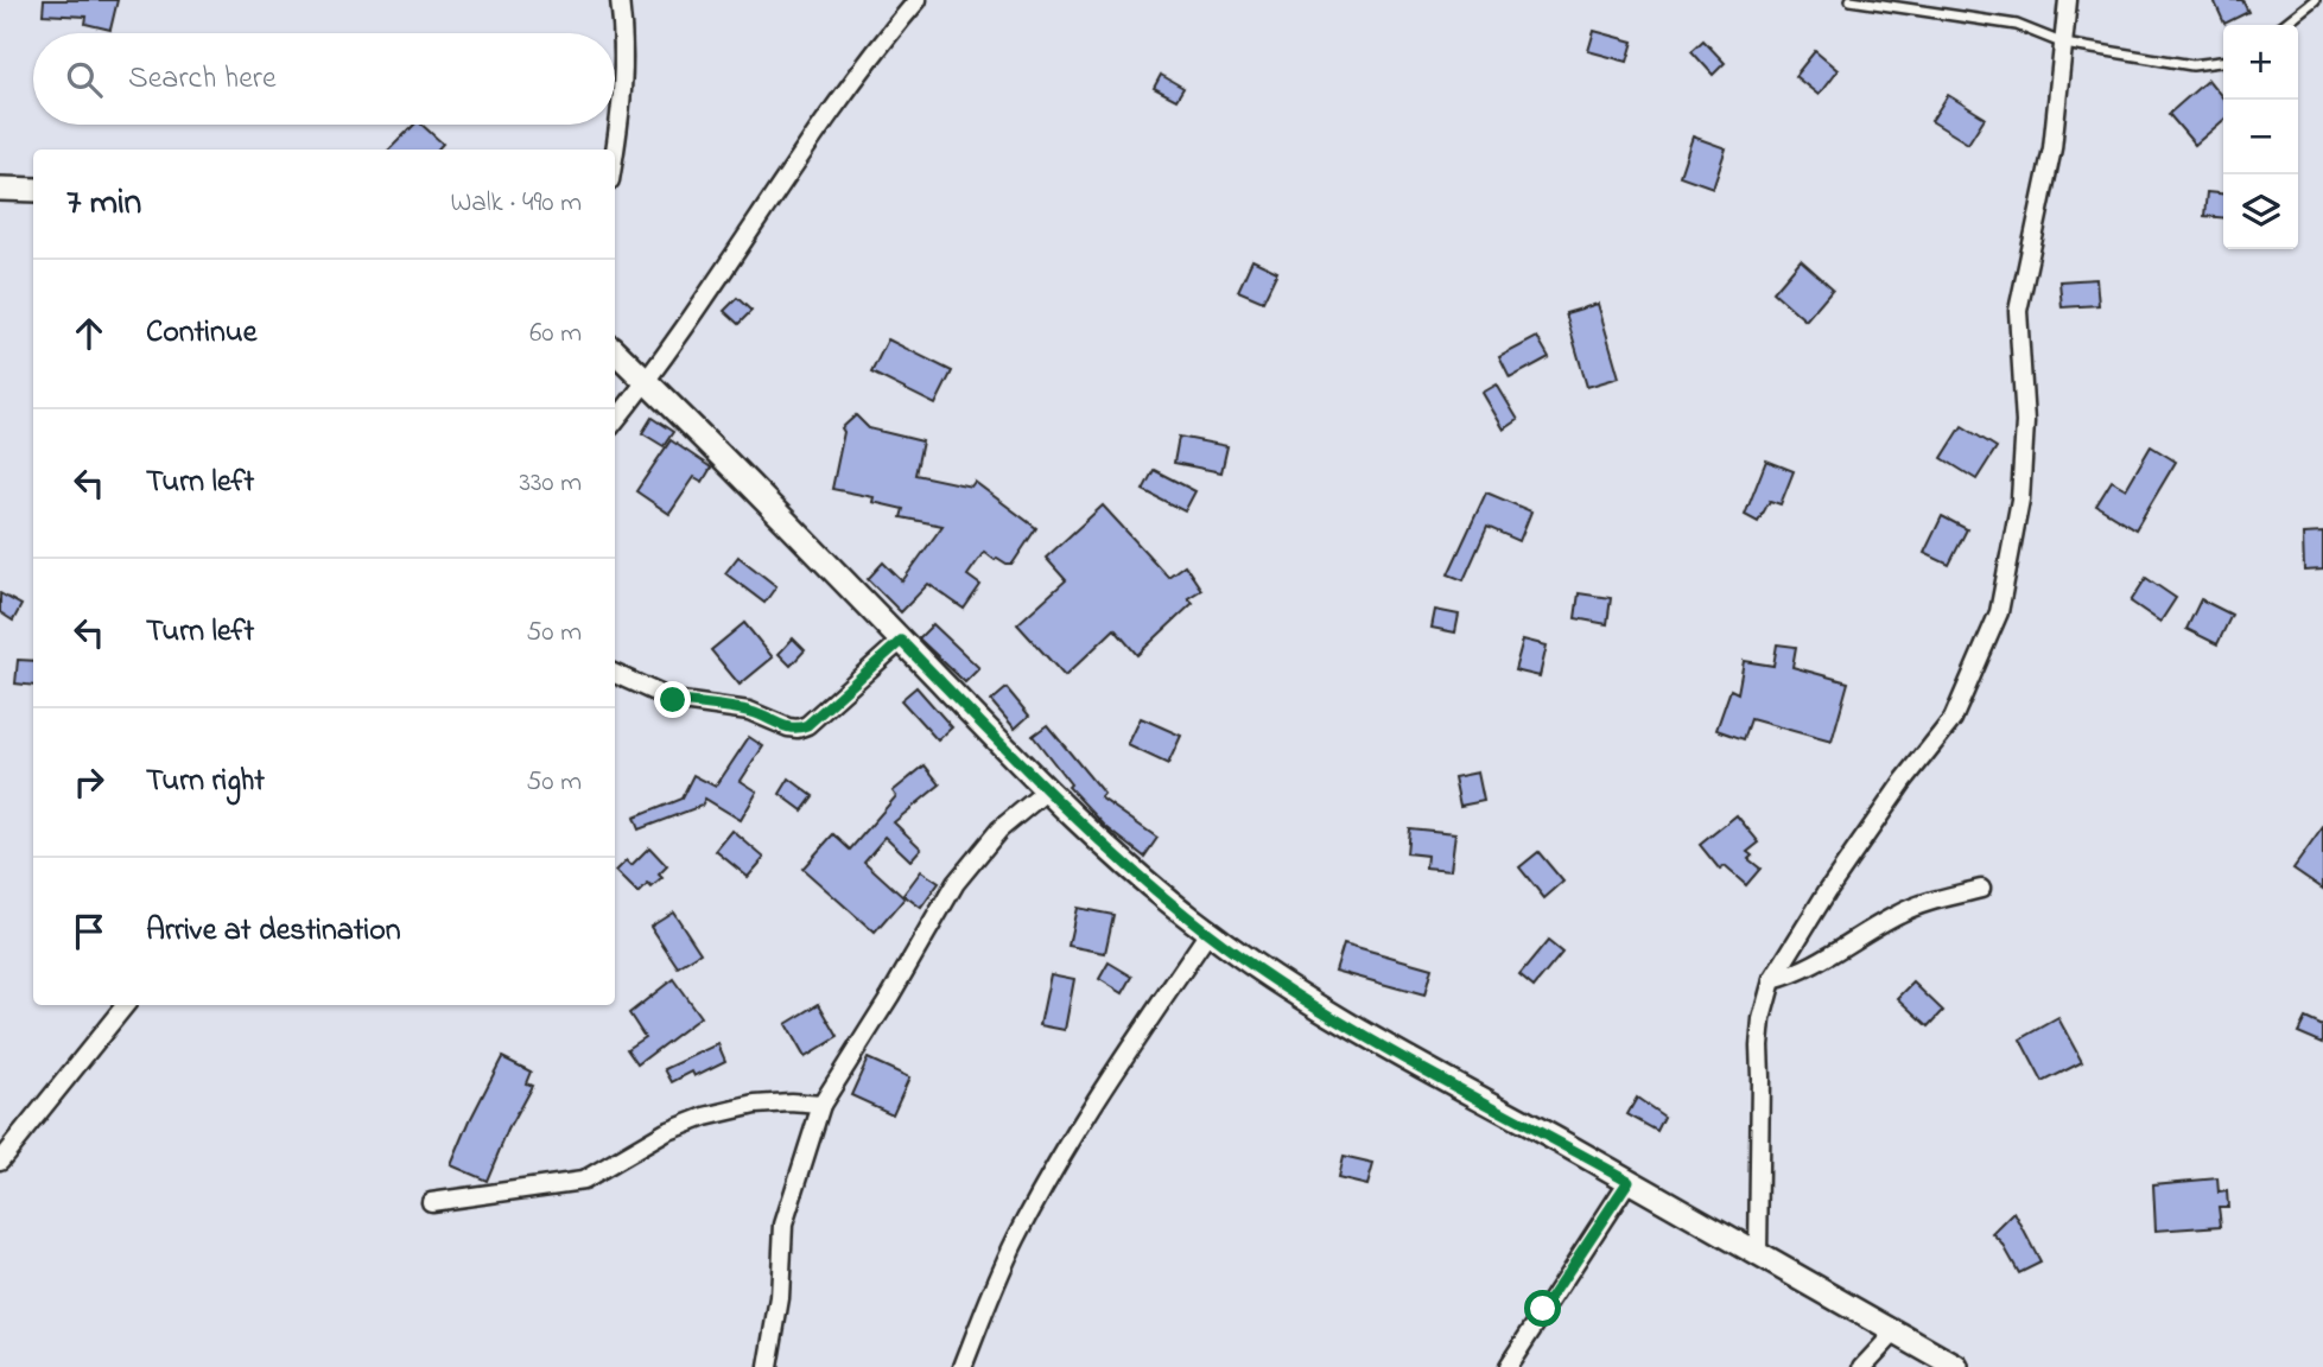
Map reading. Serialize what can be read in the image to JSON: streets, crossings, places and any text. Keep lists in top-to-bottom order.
{
  "page": {
    "map_buttons": ["+", "−"],
    "search": "Search here",
    "heading": ["7 min", "Walk · 490 m"],
    "list": [
      ["Continue", "60 m"],
      ["Turn left", "330 m"],
      ["Turn left", "50 m"],
      ["Turn right", "50 m"],
      "Arrive at destination"
    ]
  }
}
